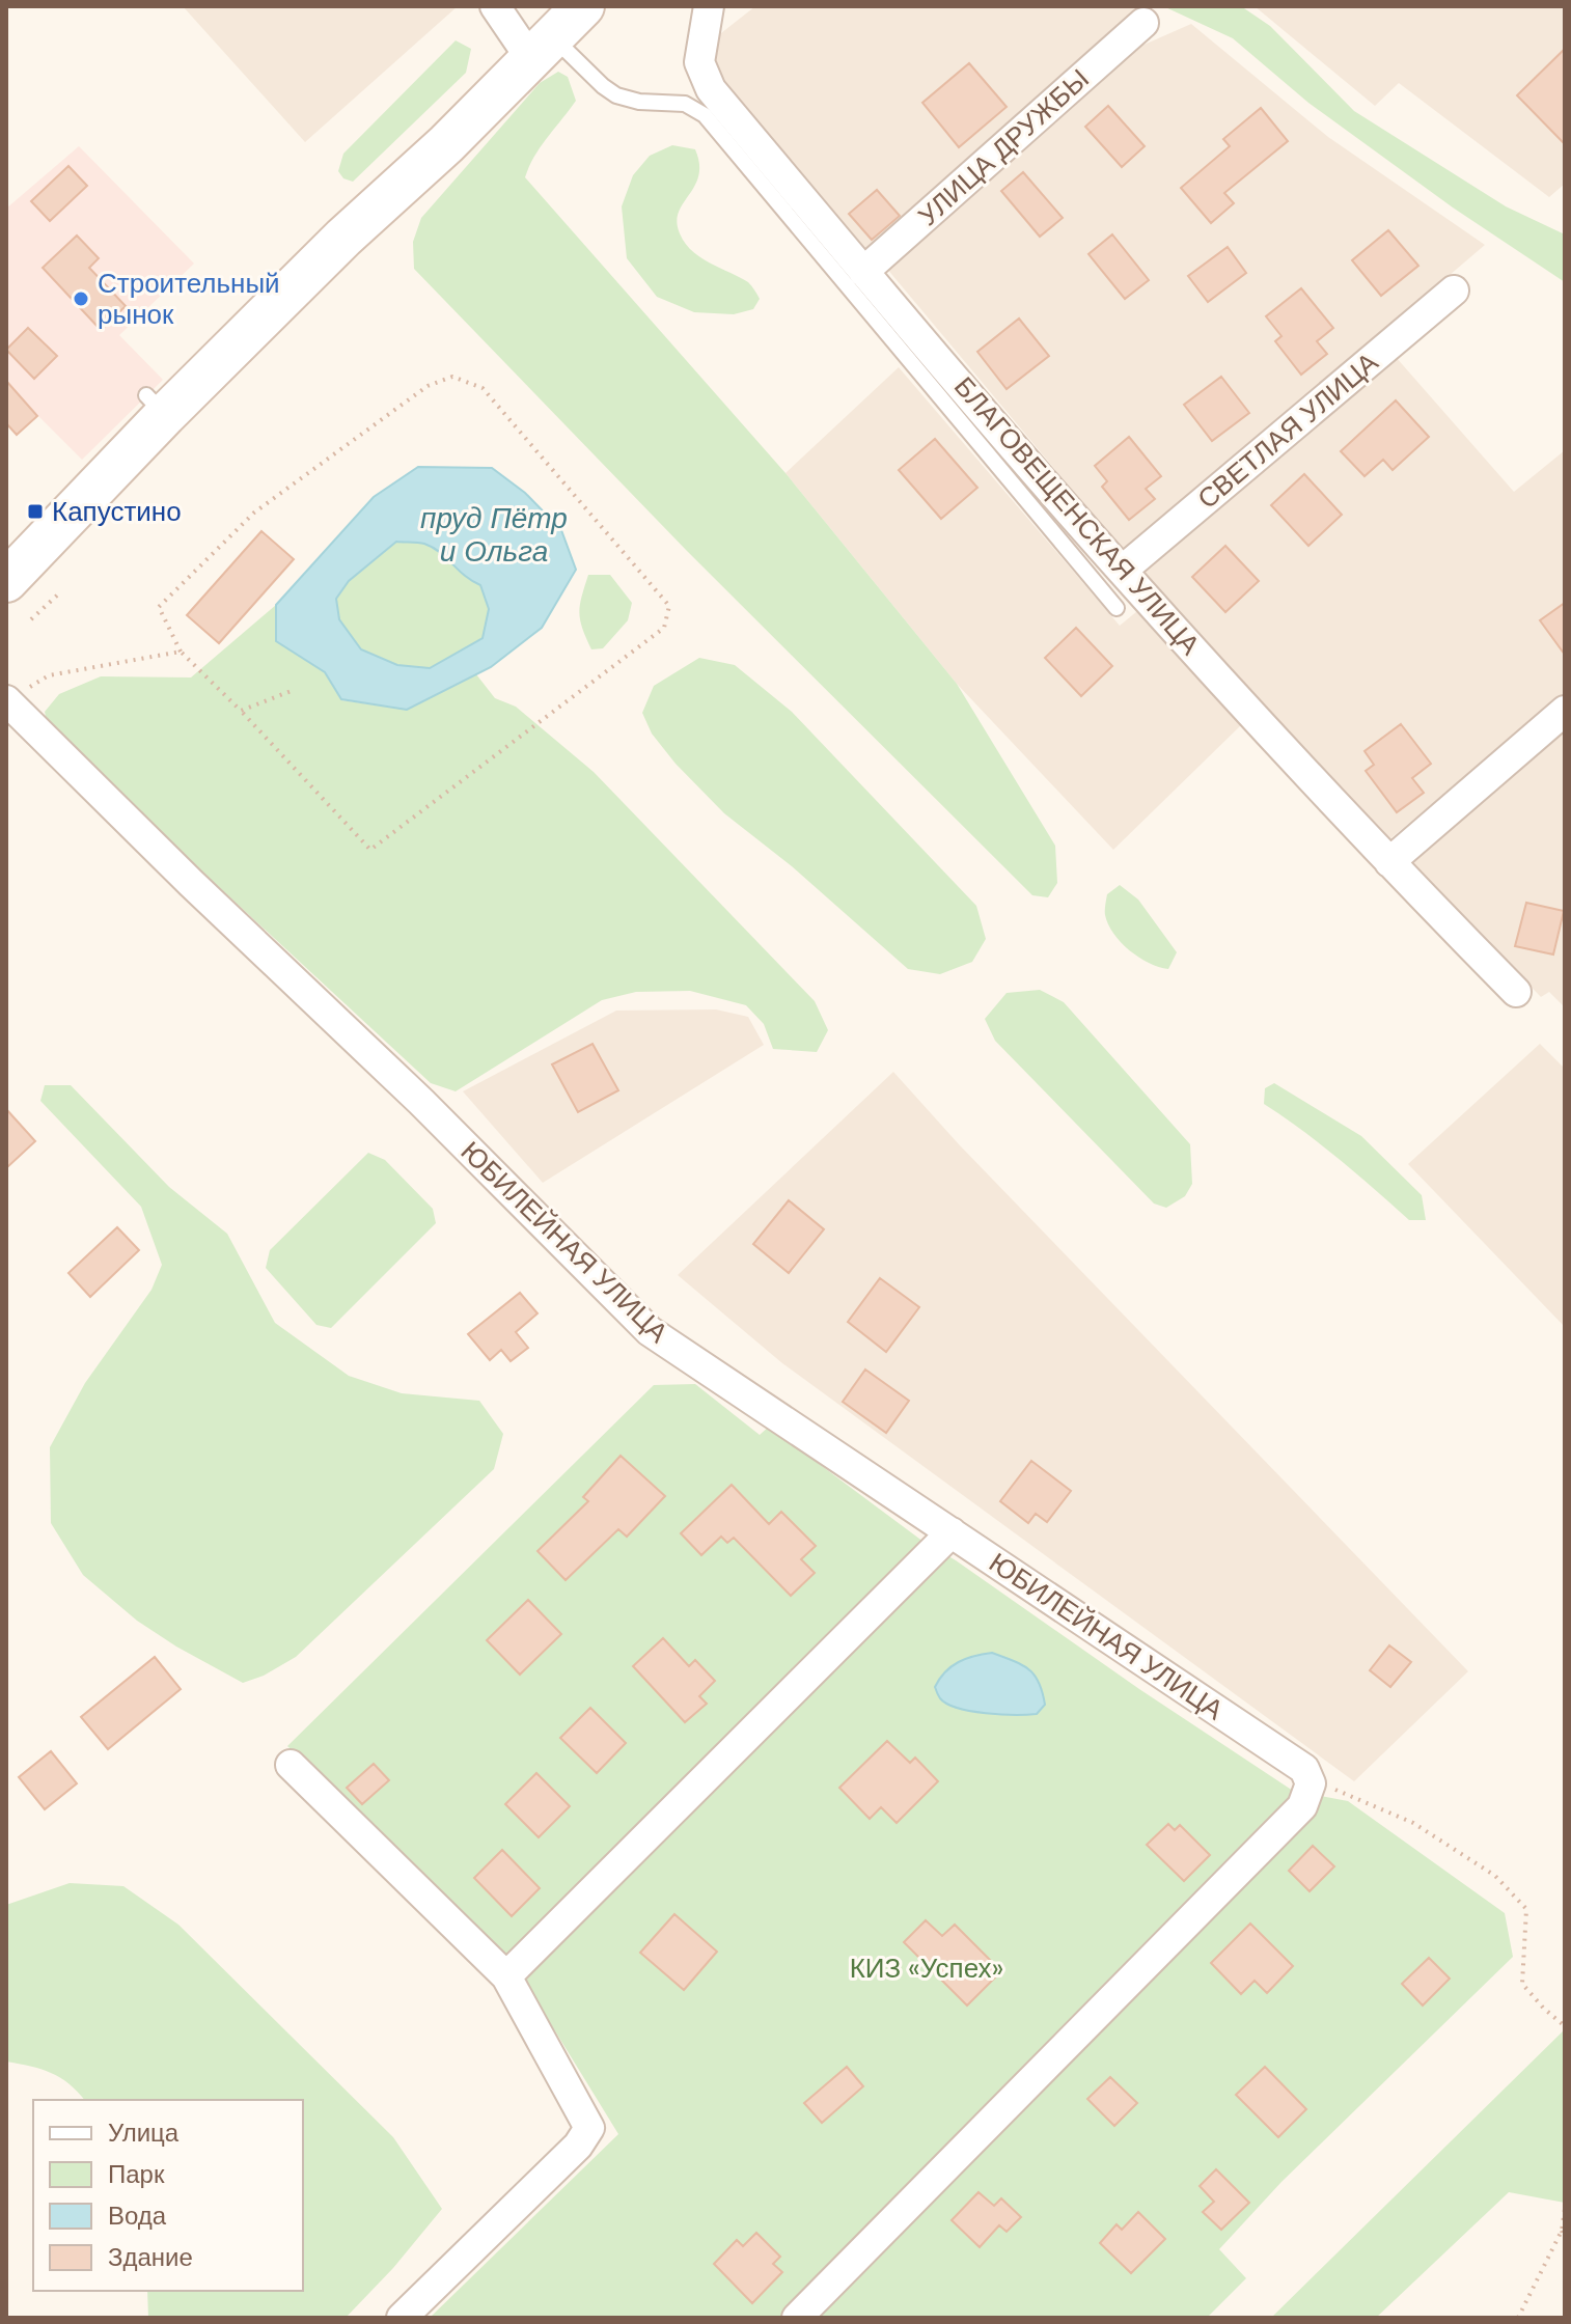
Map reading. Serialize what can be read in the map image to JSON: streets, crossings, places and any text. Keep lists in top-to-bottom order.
{
  "streets": {
    "street": [
      "УЛИЦА ДРУЖБЫ",
      "СВЕТЛАЯ УЛИЦА",
      "БЛАГОВЕЩЕНСКАЯ УЛИЦА",
      "ЮБИЛЕЙНАЯ УЛИЦА"
    ]
  },
  "crossings": [
    ["УЛИЦА ДРУЖБЫ", "БЛАГОВЕЩЕНСКАЯ УЛИЦА"],
    ["СВЕТЛАЯ УЛИЦА", "БЛАГОВЕЩЕНСКАЯ УЛИЦА"]
  ],
  "water": ["пруд Пётр и Ольга"],
  "parks": ["КИЗ «Успех»"],
  "places": {
    "other": ["Строительный рынок"],
    "transit": ["Капустино"]
  },
  "legend": [
    "Улица",
    "Парк",
    "Вода",
    "Здание"
  ]
}
